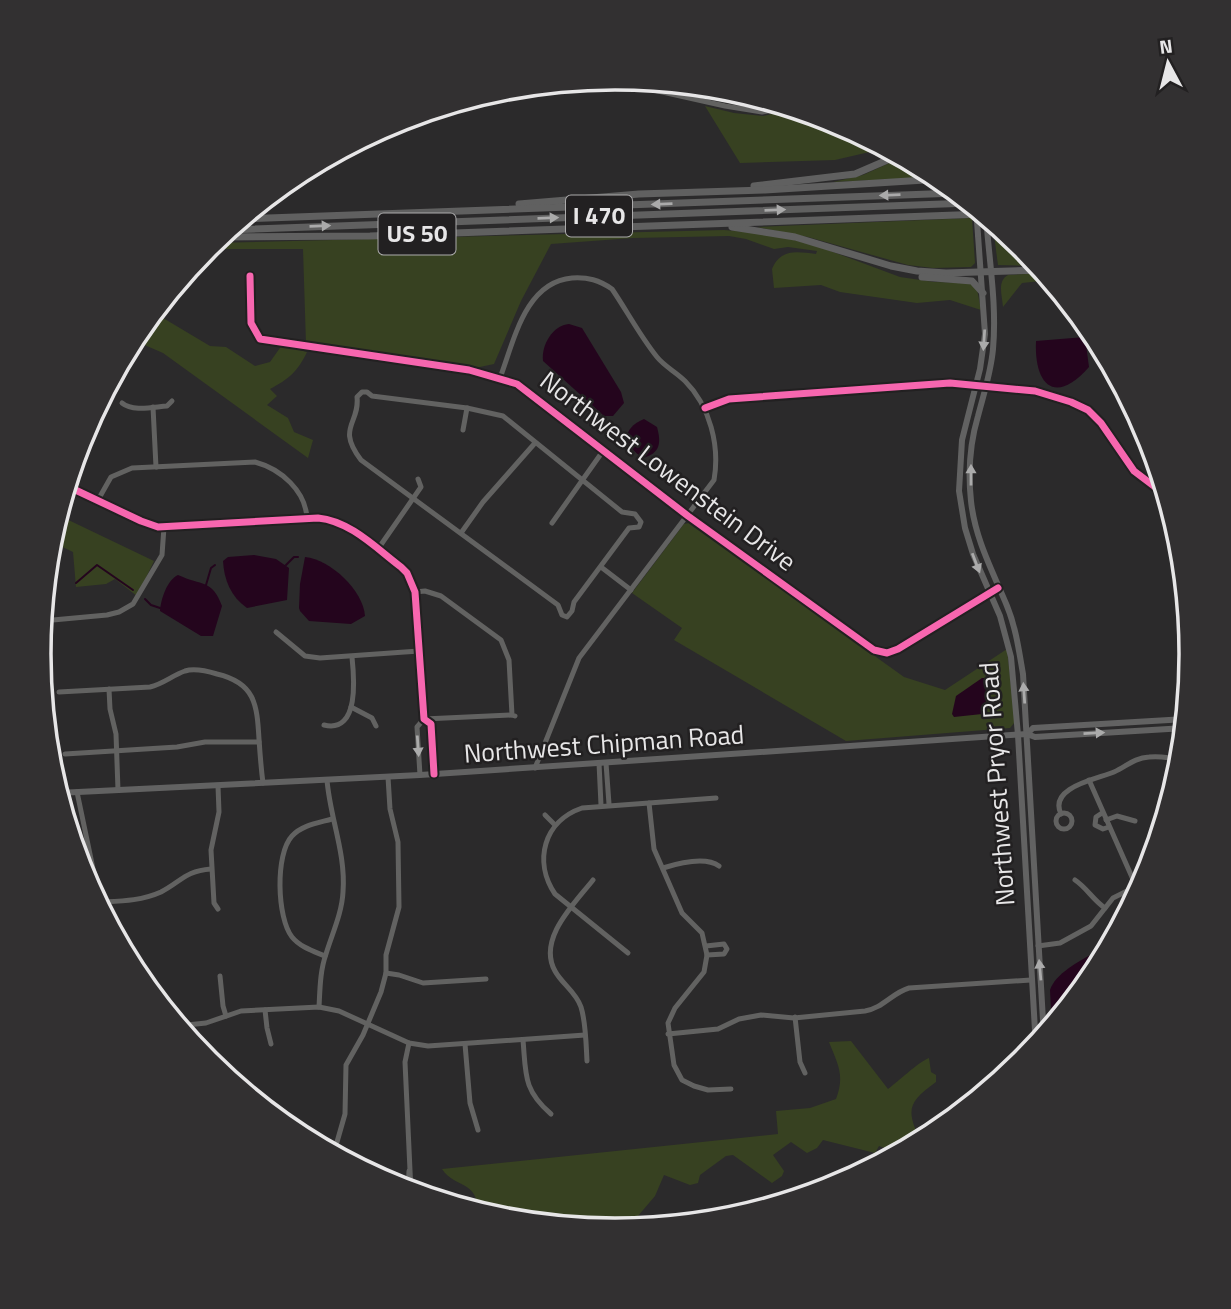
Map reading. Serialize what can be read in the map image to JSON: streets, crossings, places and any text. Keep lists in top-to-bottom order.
{
  "streets": {
    "highway": ["I 470", "US 50"],
    "main road": ["Northwest Chipman Road", "Northwest Pryor Road"],
    "street": ["Northwest Lowenstein Drive"]
  },
  "crossings": [
    ["Northwest Lowenstein Drive", "Northwest Pryor Road"],
    ["Northwest Chipman Road", "Northwest Pryor Road"]
  ],
  "north": "top"
}
